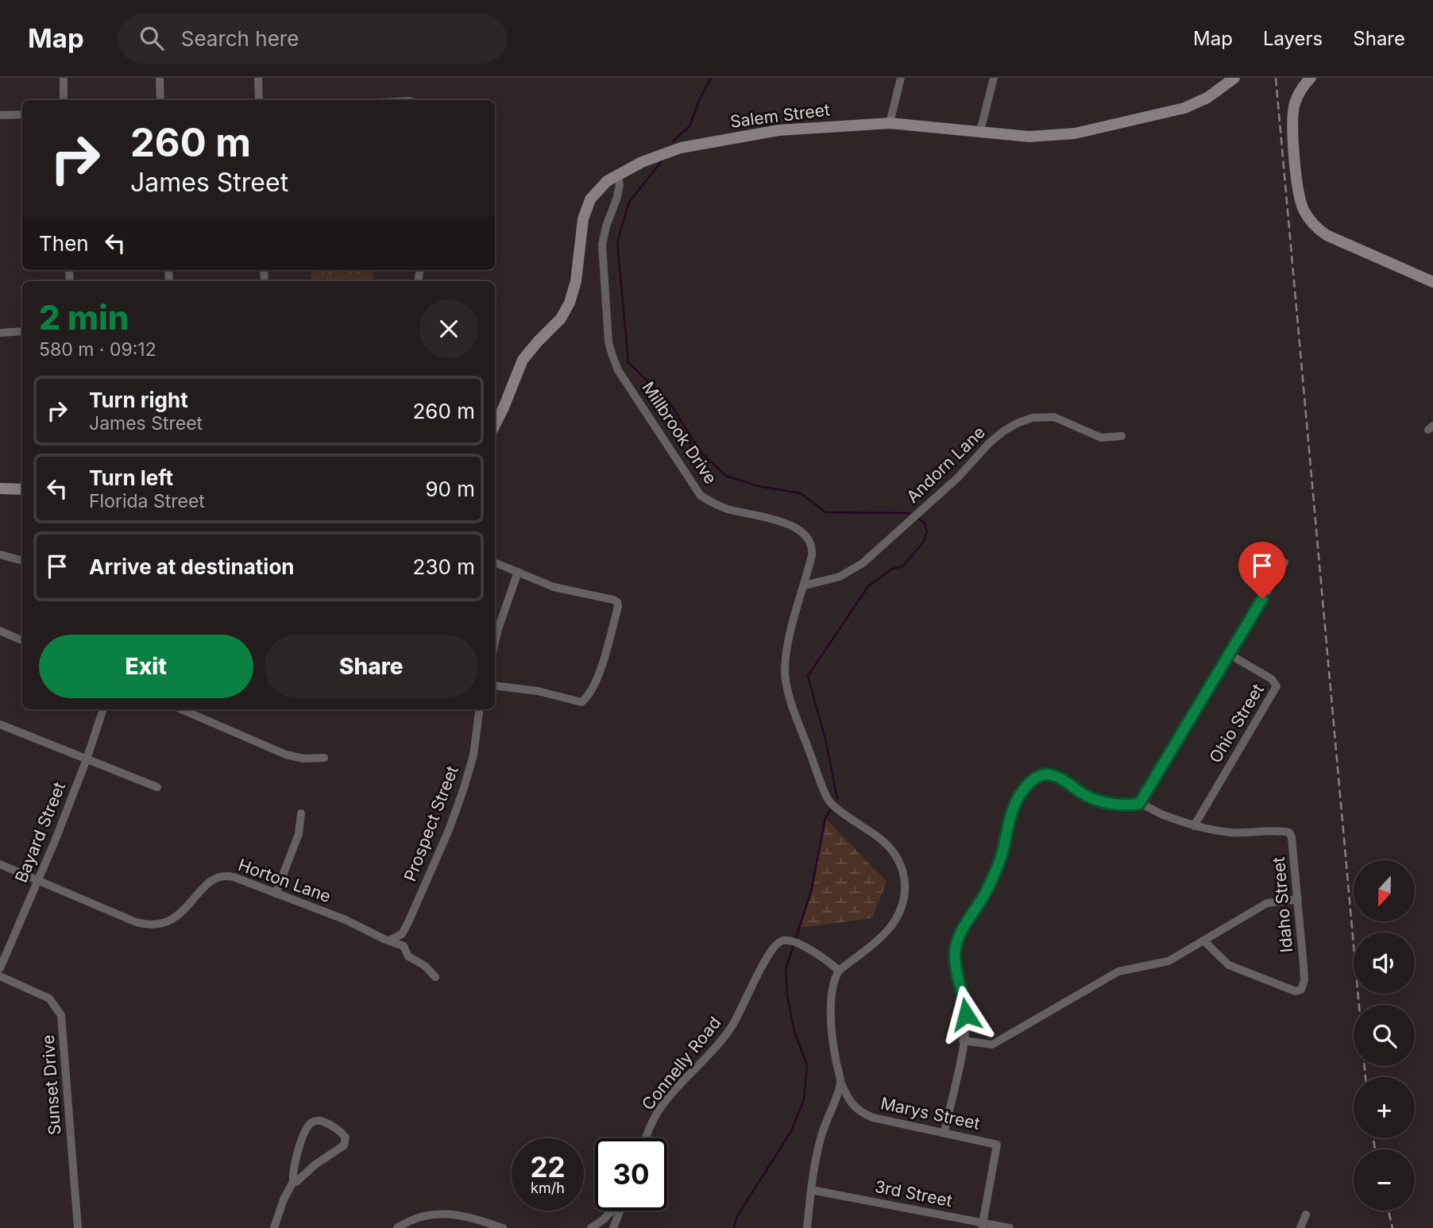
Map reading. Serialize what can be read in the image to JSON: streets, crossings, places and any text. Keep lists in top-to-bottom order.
{
  "streets": {
    "street": [
      "Salem Street",
      "Millbrook Drive",
      "Andorn Lane",
      "Ohio Street",
      "Prospect Street",
      "Bayard Street",
      "Horton Lane",
      "Idaho Street",
      "Connelly Road",
      "Sunset Drive",
      "Marys Street",
      "3rd Street"
    ]
  },
  "crossings": [
    ["Salem Street", "Millbrook Drive"],
    ["Millbrook Drive", "Andorn Lane"],
    ["Millbrook Drive", "Connelly Road"],
    ["Ohio Street", "Idaho Street"],
    ["Prospect Street", "Horton Lane"],
    ["Bayard Street", "Horton Lane"],
    ["Marys Street", "3rd Street"]
  ],
  "north": "bottom",
  "page": {
    "header": "Map",
    "search": "Search here",
    "nav": ["Map", "Layers", "Share"],
    "turn": ["260 m", "James Street"],
    "then": "Then",
    "heading": ["2 min", "580 m · 09:12"],
    "list": [
      {
        "name": "Turn right",
        "note": "James Street",
        "value": "260 m"
      },
      {
        "name": "Turn left",
        "note": "Florida Street",
        "value": "90 m"
      },
      {
        "name": "Arrive at destination",
        "value": "230 m"
      }
    ],
    "buttons": ["Exit", "Share"],
    "map_buttons": ["+", "−"],
    "speed": "22 km/h",
    "limit": "30"
  }
}
